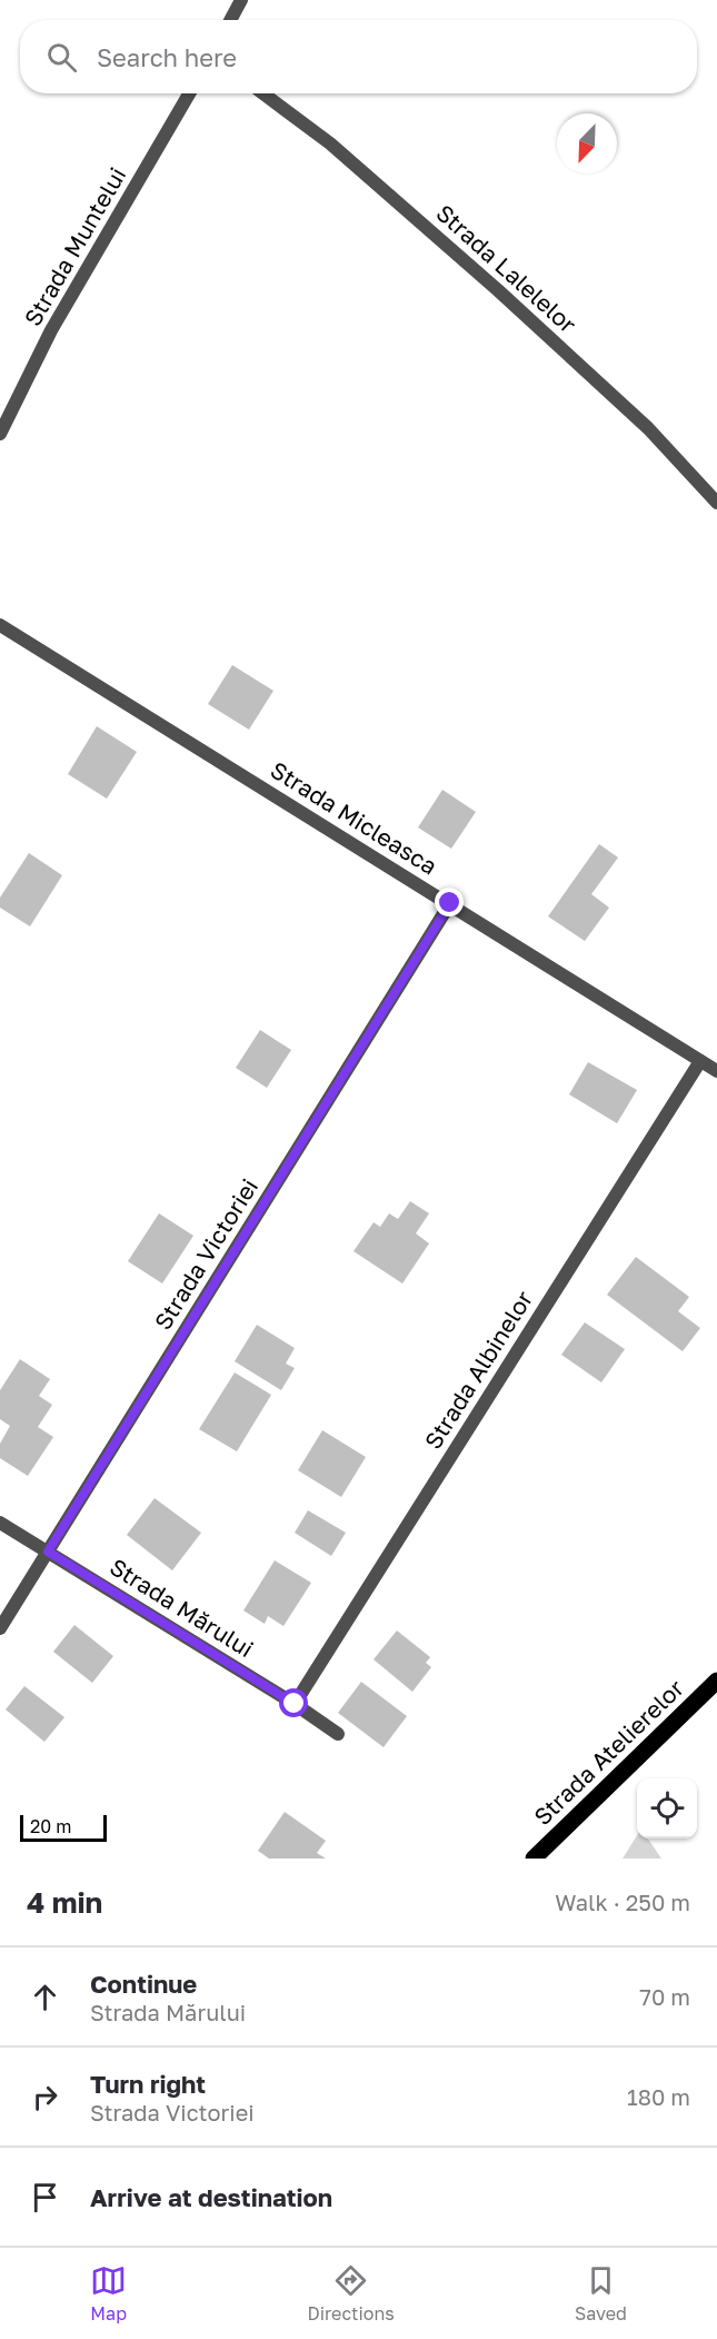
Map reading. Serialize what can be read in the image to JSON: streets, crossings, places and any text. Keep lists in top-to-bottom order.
{
  "streets": {
    "main road": ["Strada Atelierelor"],
    "street": [
      "Strada Muntelui",
      "Strada Lalelelor",
      "Strada Micleasca",
      "Strada Victoriei",
      "Strada Albinelor",
      "Strada Mărului"
    ]
  },
  "crossings": [
    ["Strada Micleasca", "Strada Victoriei"],
    ["Strada Micleasca", "Strada Albinelor"],
    ["Strada Victoriei", "Strada Mărului"],
    ["Strada Albinelor", "Strada Mărului"]
  ],
  "scale_bar": "20 m",
  "north": "bottom left",
  "page": {
    "search": "Search here",
    "scale": "20 m",
    "heading": ["4 min", "Walk · 250 m"],
    "list": [
      ["Continue", "Strada Mărului", "70 m"],
      ["Turn right", "Strada Victoriei", "180 m"],
      "Arrive at destination"
    ],
    "nav": ["Map", "Directions", "Saved"]
  }
}
